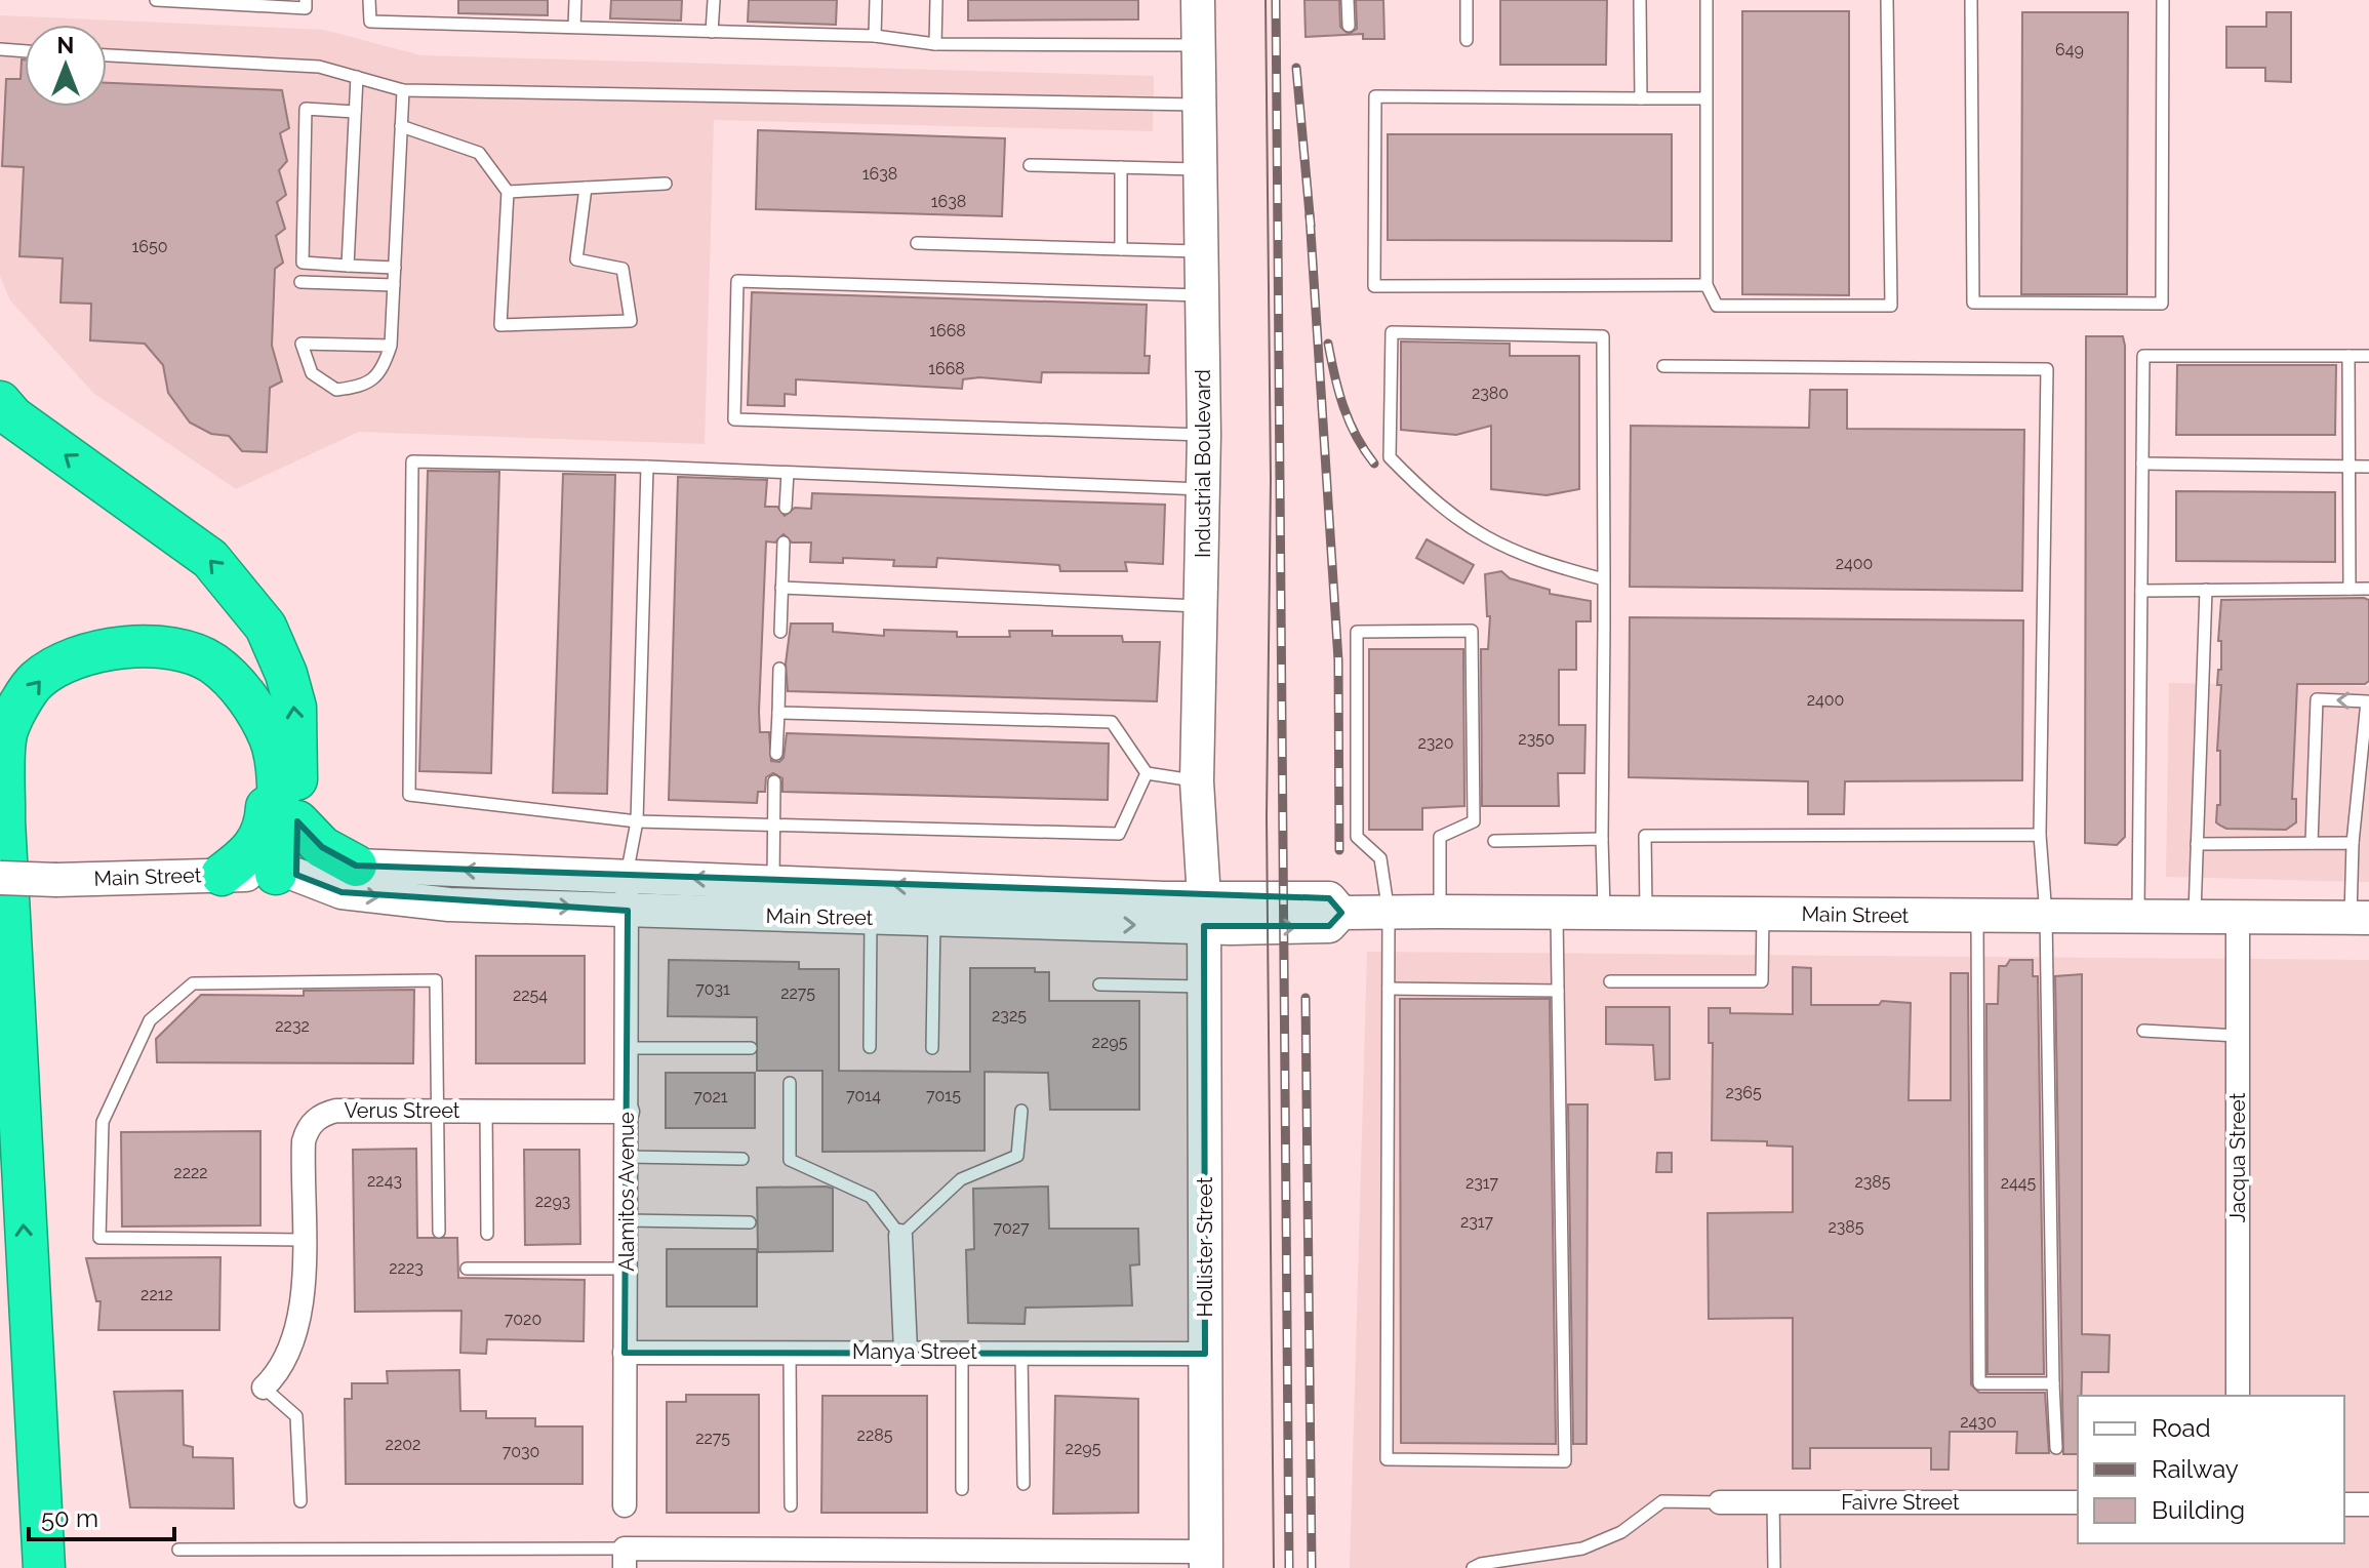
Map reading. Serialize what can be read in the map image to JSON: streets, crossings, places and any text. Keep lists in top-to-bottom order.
{
  "streets": {
    "main road": ["Industrial Boulevard", "Main Street", "Hollister Street"],
    "street": [
      "Verus Street",
      "Jacqua Street",
      "Alamitos Avenue",
      "Manya Street",
      "Faivre Street"
    ]
  },
  "crossings": [
    ["Industrial Boulevard", "Main Street"],
    ["Industrial Boulevard", "Hollister Street"],
    ["Main Street", "Jacqua Street"],
    ["Main Street", "Alamitos Avenue"],
    ["Main Street", "Hollister Street"],
    ["Verus Street", "Alamitos Avenue"],
    ["Alamitos Avenue", "Manya Street"],
    ["Hollister Street", "Manya Street"]
  ],
  "house_numbers": [
    "649",
    "1638",
    "1638",
    "1650",
    "1668",
    "1668",
    "2380",
    "2400",
    "2400",
    "2350",
    "2320",
    "7031",
    "2275",
    "2254",
    "2325",
    "2232",
    "2295",
    "2365",
    "7014",
    "7015",
    "7021",
    "2222",
    "2243",
    "2385",
    "2317",
    "2445",
    "2293",
    "2317",
    "2385",
    "7027",
    "2223",
    "2212",
    "7020",
    "2430",
    "2285",
    "2275",
    "2202",
    "2295",
    "7030"
  ],
  "legend": ["Road", "Railway", "Building"],
  "scale_bar": "50 m",
  "north": "top"
}
